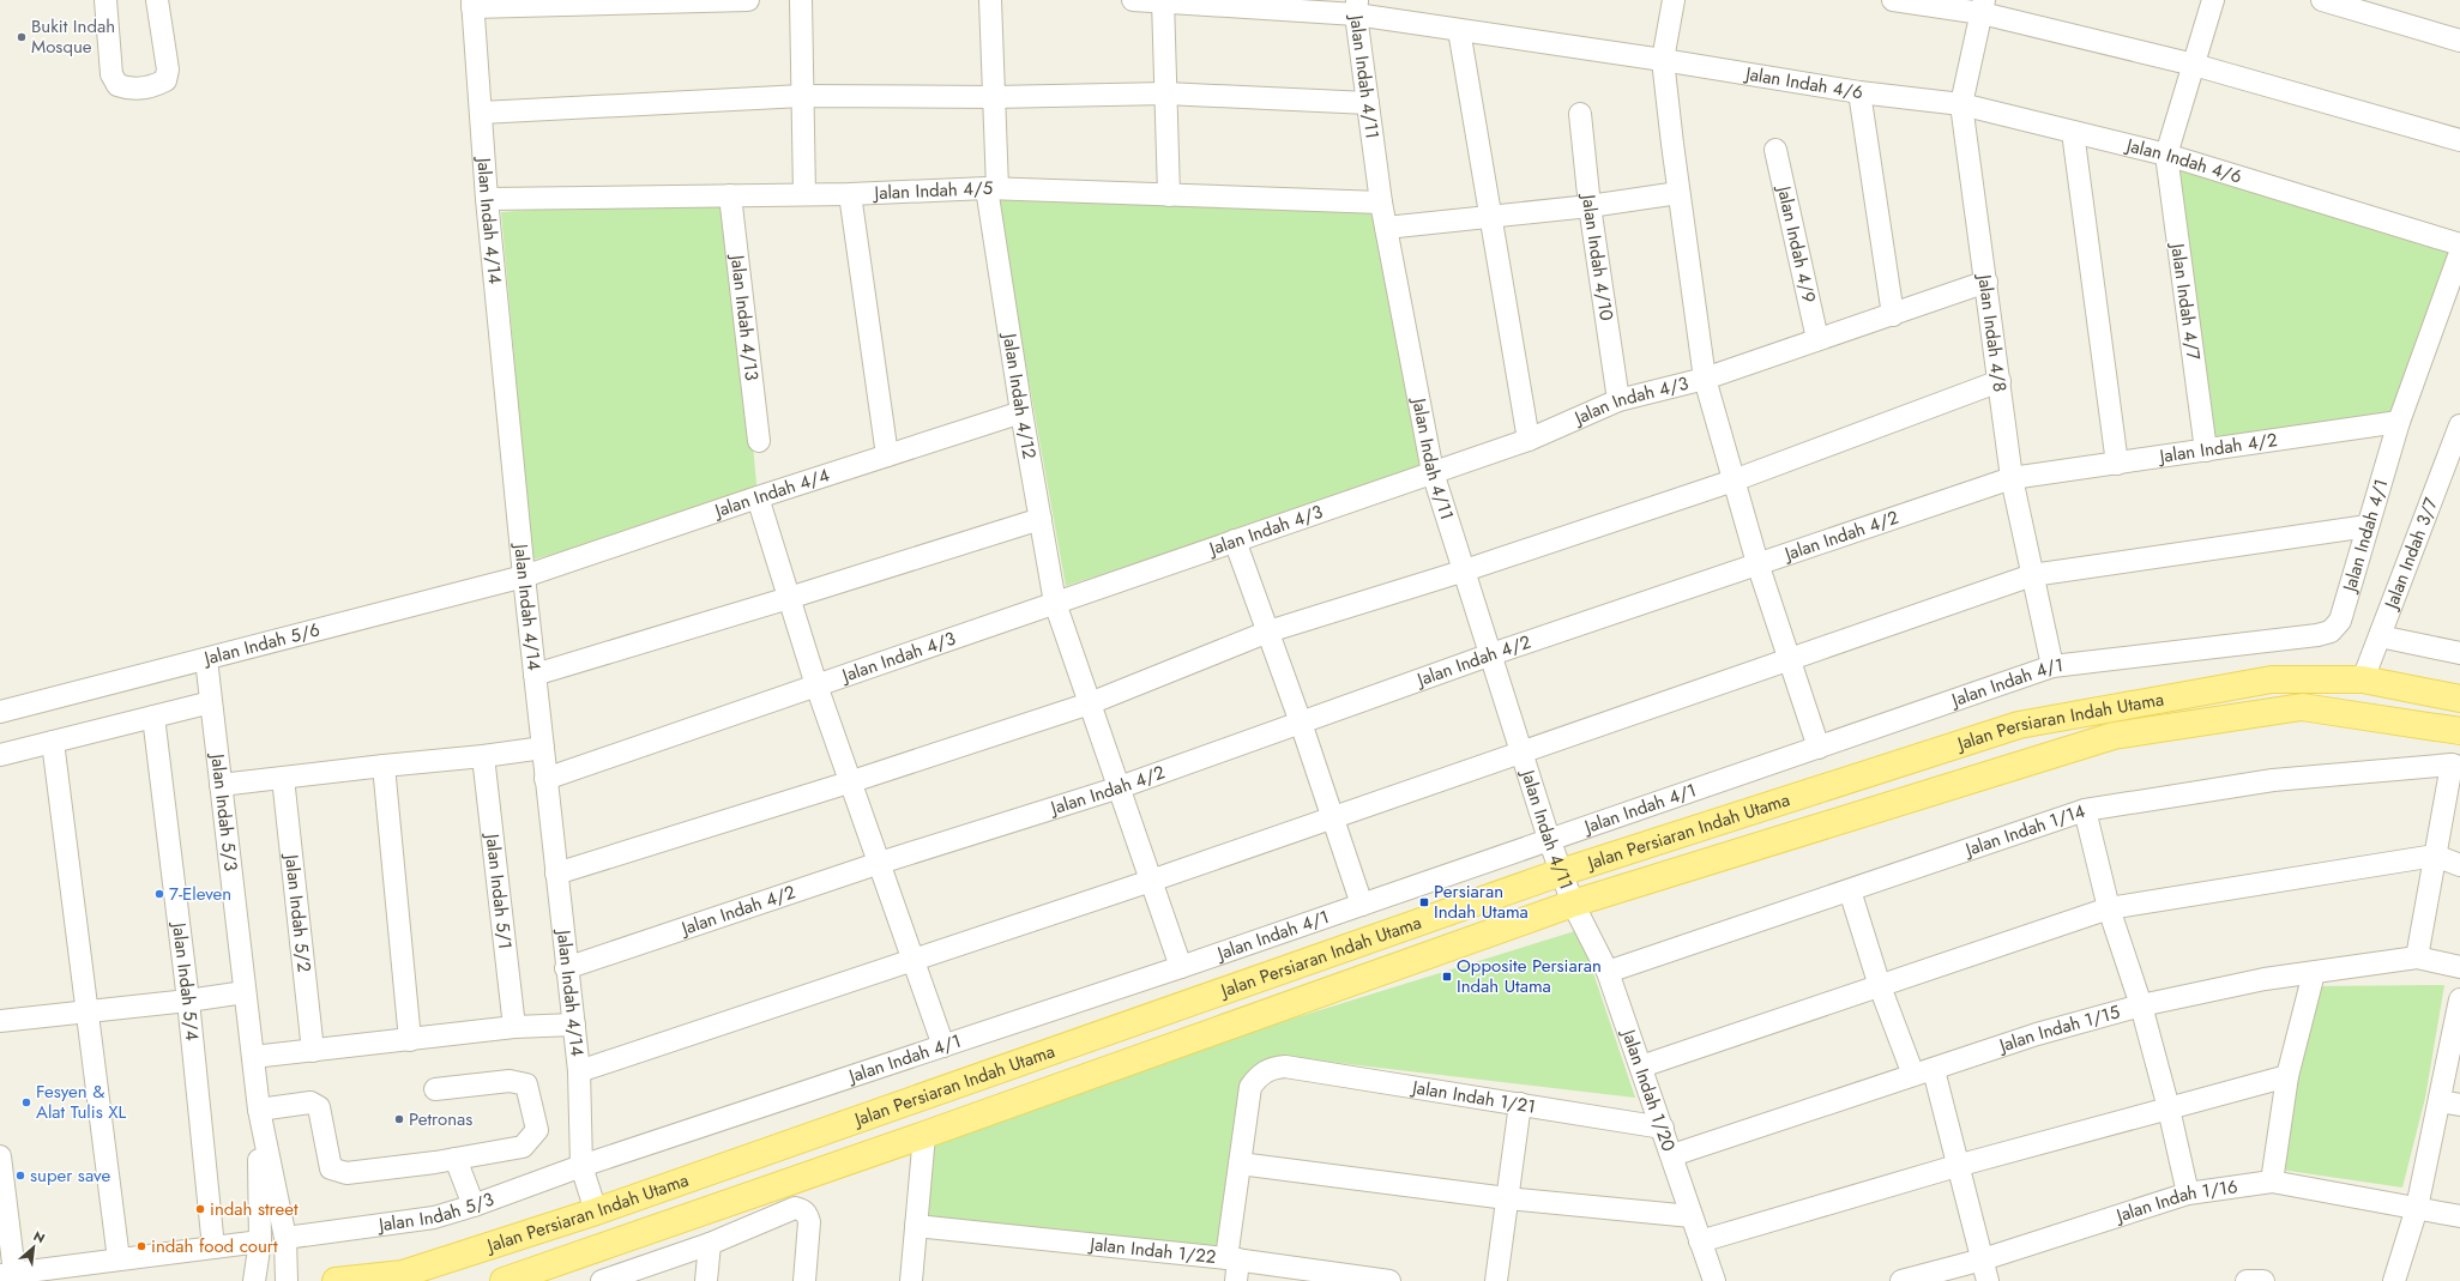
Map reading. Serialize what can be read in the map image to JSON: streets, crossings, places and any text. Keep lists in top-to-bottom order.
{
  "streets": {
    "main road": ["Jalan Persiaran Indah Utama"],
    "street": [
      "Jalan Indah 4/11",
      "Jalan Indah 4/6",
      "Jalan Indah 4/5",
      "Jalan Indah 4/14",
      "Jalan Indah 4/9",
      "Jalan Indah 4/10",
      "Jalan Indah 4/7",
      "Jalan Indah 4/13",
      "Jalan Indah 4/8",
      "Jalan Indah 4/12",
      "Jalan Indah 4/3",
      "Jalan Indah 4/2",
      "Jalan Indah 4/4",
      "Jalan Indah 4/1",
      "Jalan Indah 3/7",
      "Jalan Indah 5/6",
      "Jalan Indah 5/3",
      "Jalan Indah 1/14",
      "Jalan Indah 5/1",
      "Jalan Indah 5/2",
      "Jalan Indah 5/4",
      "Jalan Indah 1/15",
      "Jalan Indah 1/20",
      "Jalan Indah 1/21",
      "Jalan Indah 1/16",
      "Jalan Indah 1/22"
    ]
  },
  "crossings": [
    ["Jalan Indah 4/11", "Jalan Indah 4/6"],
    ["Jalan Indah 4/11", "Jalan Indah 4/5"],
    ["Jalan Indah 4/11", "Jalan Indah 4/3"],
    ["Jalan Indah 4/11", "Jalan Indah 4/2"],
    ["Jalan Indah 4/11", "Jalan Indah 4/1"],
    ["Jalan Indah 4/11", "Jalan Persiaran Indah Utama"],
    ["Jalan Indah 4/11", "Jalan Indah 1/20"],
    ["Jalan Indah 4/6", "Jalan Indah 4/7"],
    ["Jalan Indah 4/6", "Jalan Indah 4/8"],
    ["Jalan Indah 4/5", "Jalan Indah 4/14"],
    ["Jalan Indah 4/5", "Jalan Indah 4/13"],
    ["Jalan Indah 4/5", "Jalan Indah 4/12"],
    ["Jalan Indah 4/14", "Jalan Indah 4/3"],
    ["Jalan Indah 4/14", "Jalan Indah 4/2"],
    ["Jalan Indah 4/14", "Jalan Indah 4/4"],
    ["Jalan Indah 4/14", "Jalan Indah 4/1"],
    ["Jalan Indah 4/14", "Jalan Indah 5/6"],
    ["Jalan Indah 4/14", "Jalan Persiaran Indah Utama"],
    ["Jalan Indah 4/14", "Jalan Indah 5/3"],
    ["Jalan Indah 4/9", "Jalan Indah 4/3"],
    ["Jalan Indah 4/10", "Jalan Indah 4/3"],
    ["Jalan Indah 4/7", "Jalan Indah 4/2"],
    ["Jalan Indah 4/8", "Jalan Indah 4/3"],
    ["Jalan Indah 4/8", "Jalan Indah 4/2"],
    ["Jalan Indah 4/8", "Jalan Indah 4/1"],
    ["Jalan Indah 4/12", "Jalan Indah 4/3"],
    ["Jalan Indah 4/12", "Jalan Indah 4/2"],
    ["Jalan Indah 4/12", "Jalan Indah 4/4"],
    ["Jalan Indah 4/12", "Jalan Indah 4/1"],
    ["Jalan Indah 4/2", "Jalan Indah 4/1"],
    ["Jalan Indah 4/4", "Jalan Indah 5/6"],
    ["Jalan Indah 4/1", "Jalan Indah 5/3"],
    ["Jalan Indah 3/7", "Jalan Persiaran Indah Utama"],
    ["Jalan Indah 5/6", "Jalan Indah 5/3"],
    ["Jalan Persiaran Indah Utama", "Jalan Indah 1/20"],
    ["Jalan Indah 1/14", "Jalan Indah 1/20"],
    ["Jalan Indah 1/15", "Jalan Indah 1/20"],
    ["Jalan Indah 1/20", "Jalan Indah 1/21"]
  ],
  "places": {
    "other": [
      "Bukit Indah Mosque",
      "7-Eleven",
      "Fesyen & Alat Tulis XL",
      "Petronas",
      "super save",
      "indah street",
      "indah food court"
    ],
    "transit": ["Persiaran Indah Utama", "Opposite Persiaran Indah Utama"]
  },
  "north": "top right"
}
